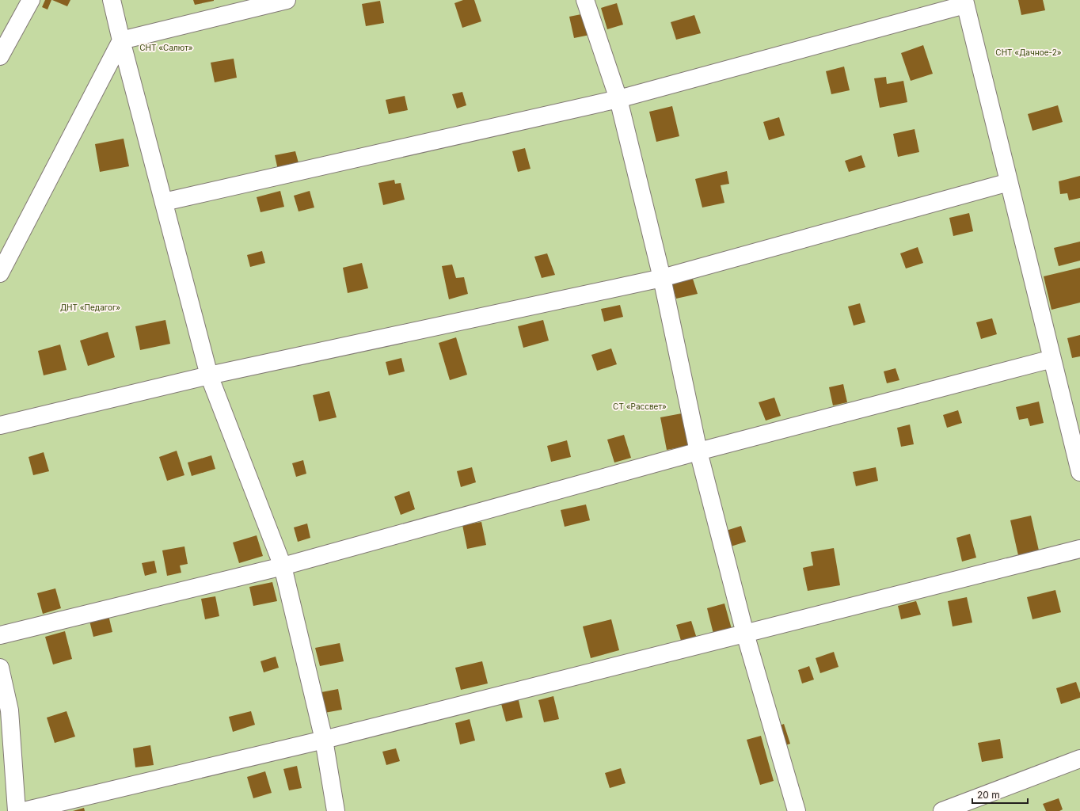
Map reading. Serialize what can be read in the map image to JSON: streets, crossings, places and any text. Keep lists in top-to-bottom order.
{
  "parks": [
    "СНТ «Салют»",
    "СНТ «Дачное-2»",
    "ДНТ «Педагог»",
    "СТ «Рассвет»"
  ],
  "scale_bar": "20 m"
}
